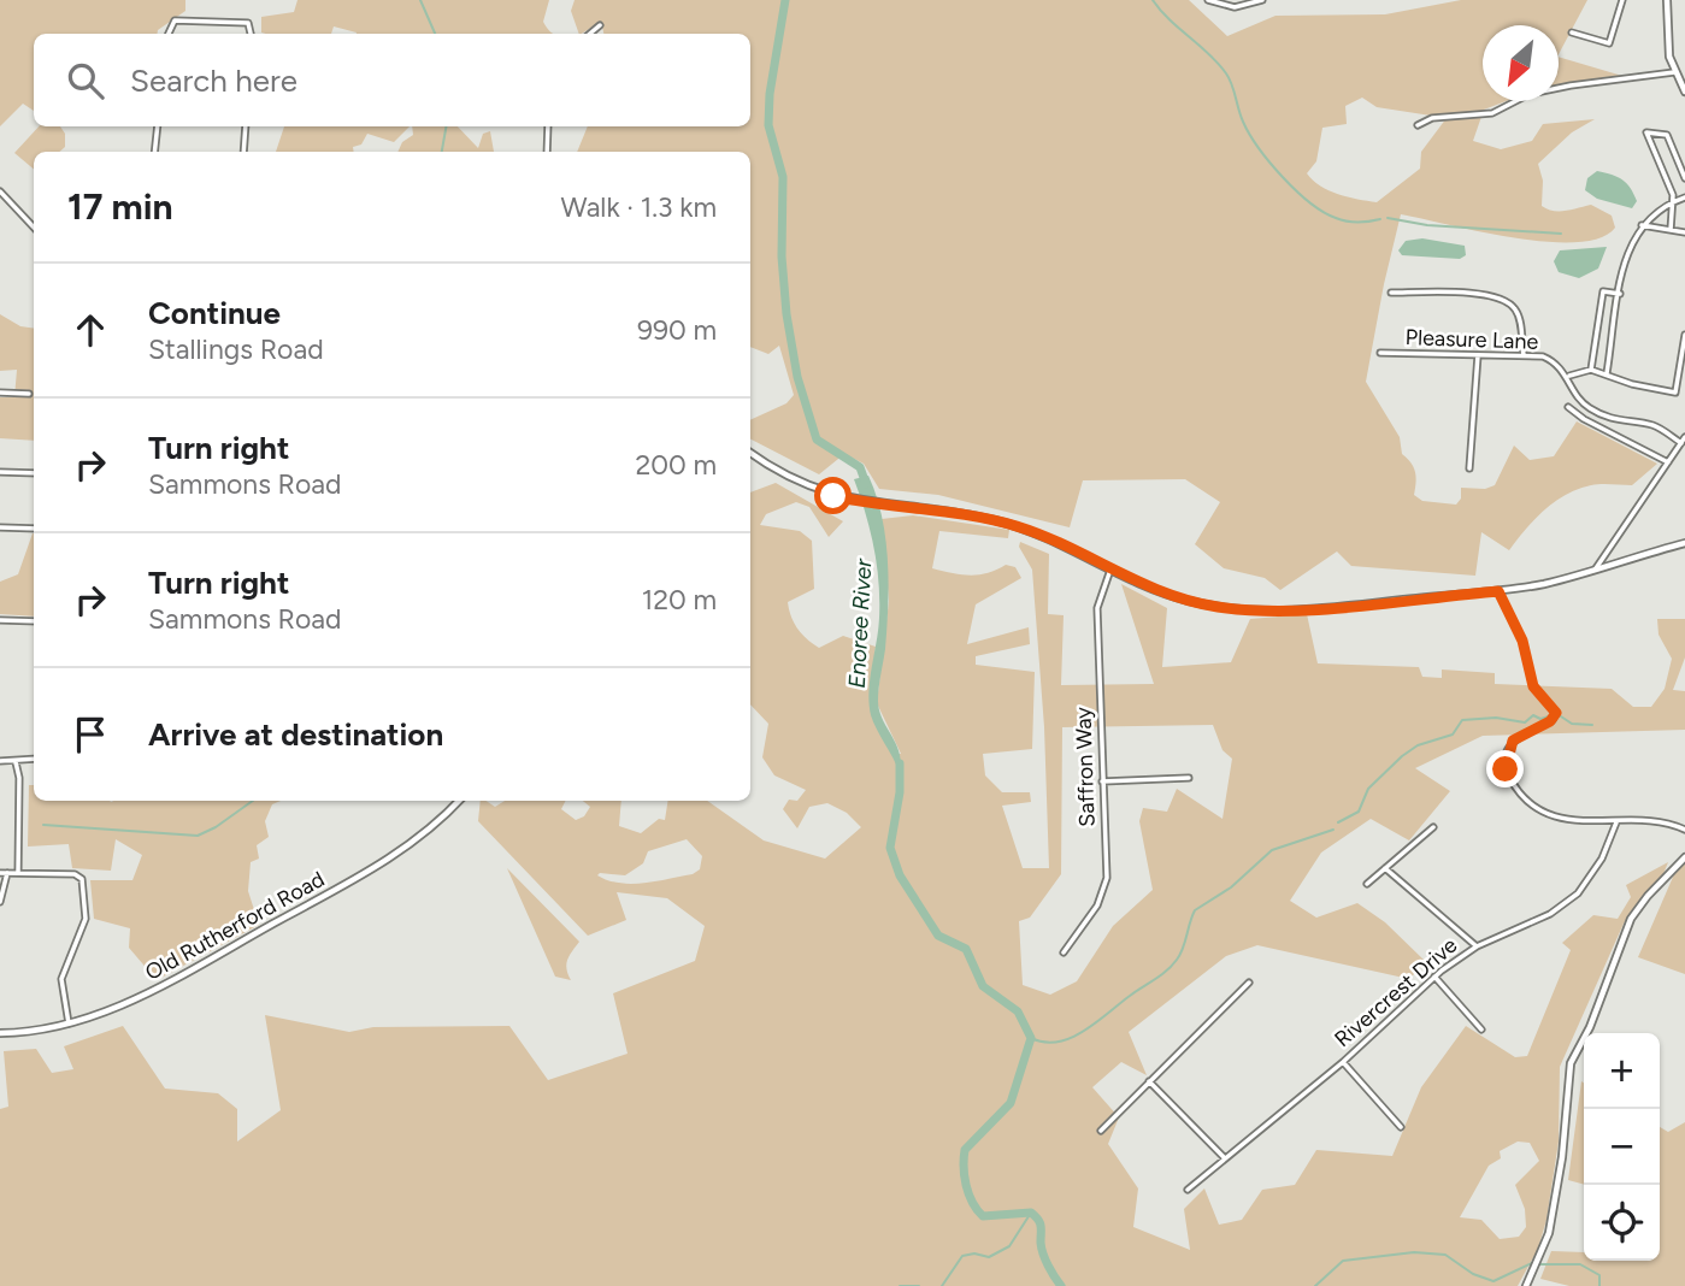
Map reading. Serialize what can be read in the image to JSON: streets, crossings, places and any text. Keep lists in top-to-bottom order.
{
  "streets": {
    "street": [
      "Pleasure Lane",
      "Saffron Way",
      "Old Rutherford Road",
      "Rivercrest Drive"
    ]
  },
  "water": ["Enoree River"],
  "north": "bottom left",
  "page": {
    "search": "Search here",
    "heading": ["17 min", "Walk · 1.3 km"],
    "list": [
      ["Continue", "Stallings Road", "990 m"],
      ["Turn right", "Sammons Road", "200 m"],
      ["Turn right", "Sammons Road", "120 m"],
      "Arrive at destination"
    ],
    "map_buttons": ["+", "−"]
  }
}
